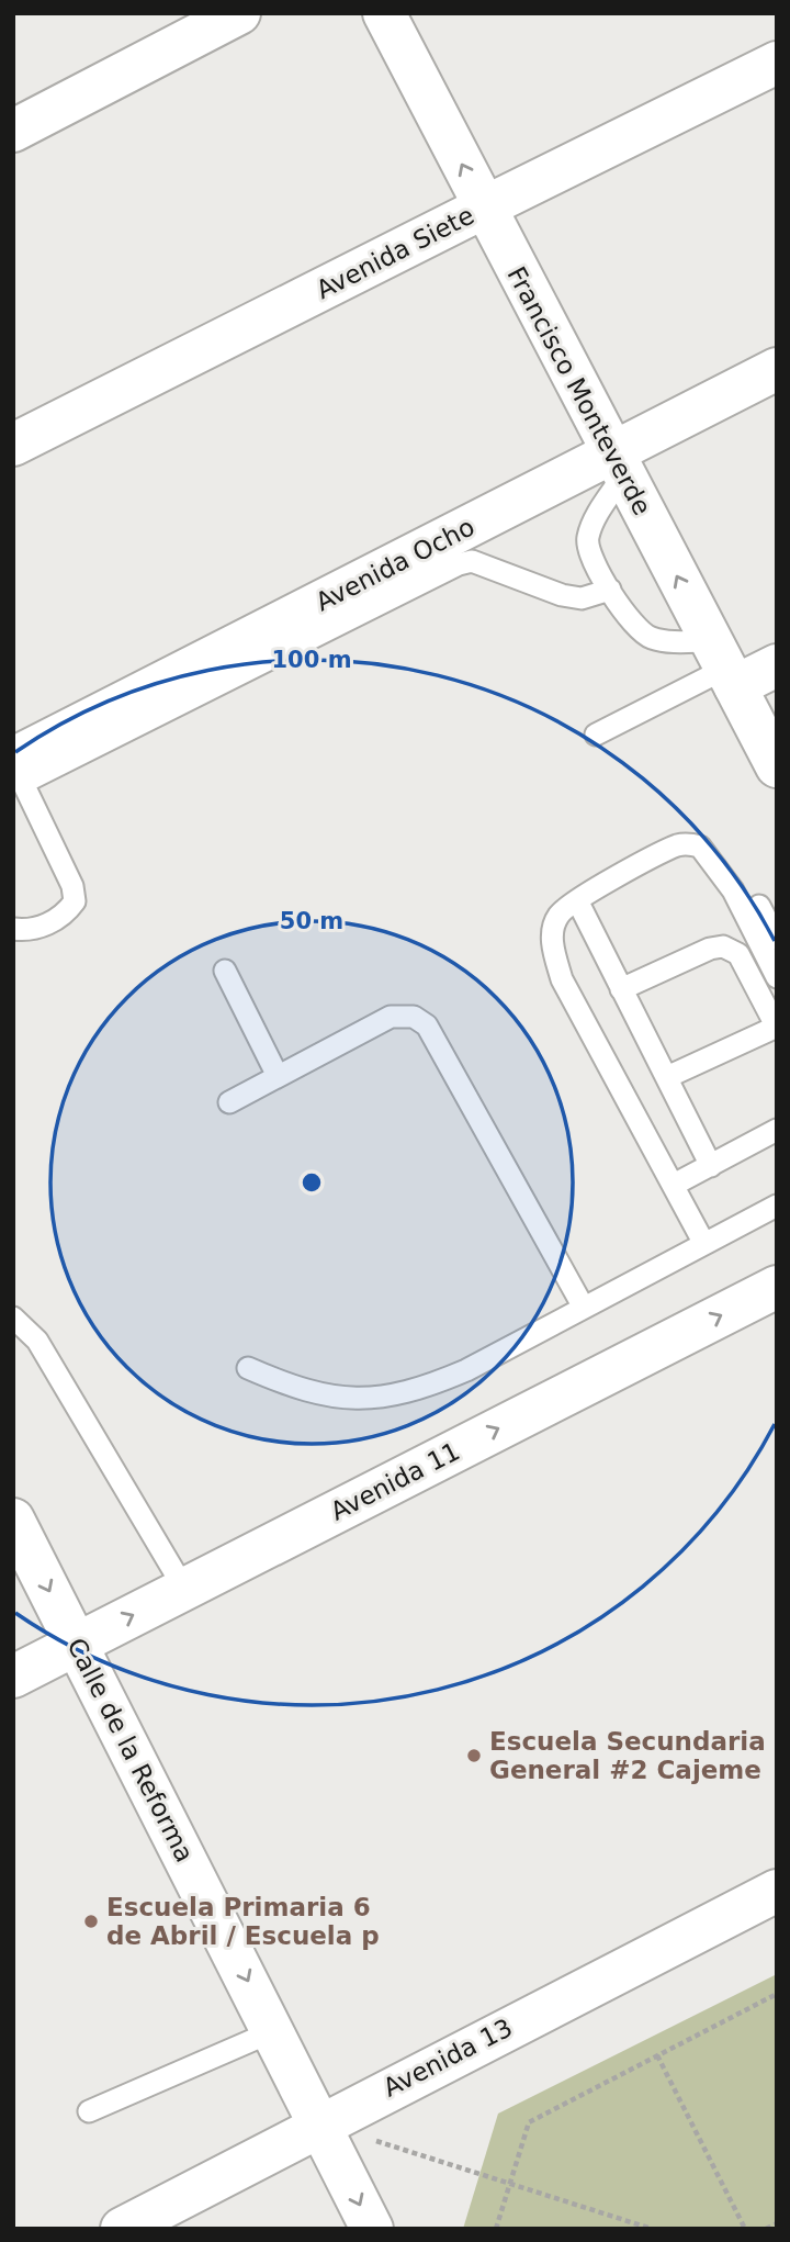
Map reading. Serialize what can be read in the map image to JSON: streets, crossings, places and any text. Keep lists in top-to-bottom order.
{
  "streets": {
    "street": [
      "Avenida Siete",
      "Francisco Monteverde",
      "Avenida Ocho",
      "Avenida 11",
      "Calle de la Reforma",
      "Avenida 13"
    ]
  },
  "crossings": [
    ["Avenida Siete", "Francisco Monteverde"],
    ["Francisco Monteverde", "Avenida Ocho"],
    ["Avenida 11", "Calle de la Reforma"],
    ["Calle de la Reforma", "Avenida 13"]
  ],
  "one_way": ["Francisco Monteverde", "Avenida 11", "Calle de la Reforma"],
  "places": ["Escuela Secundaria General #2 Cajeme", "Escuela Primaria 6 de Abril / Escuela p"],
  "rings": ["100 m", "50 m"]
}
